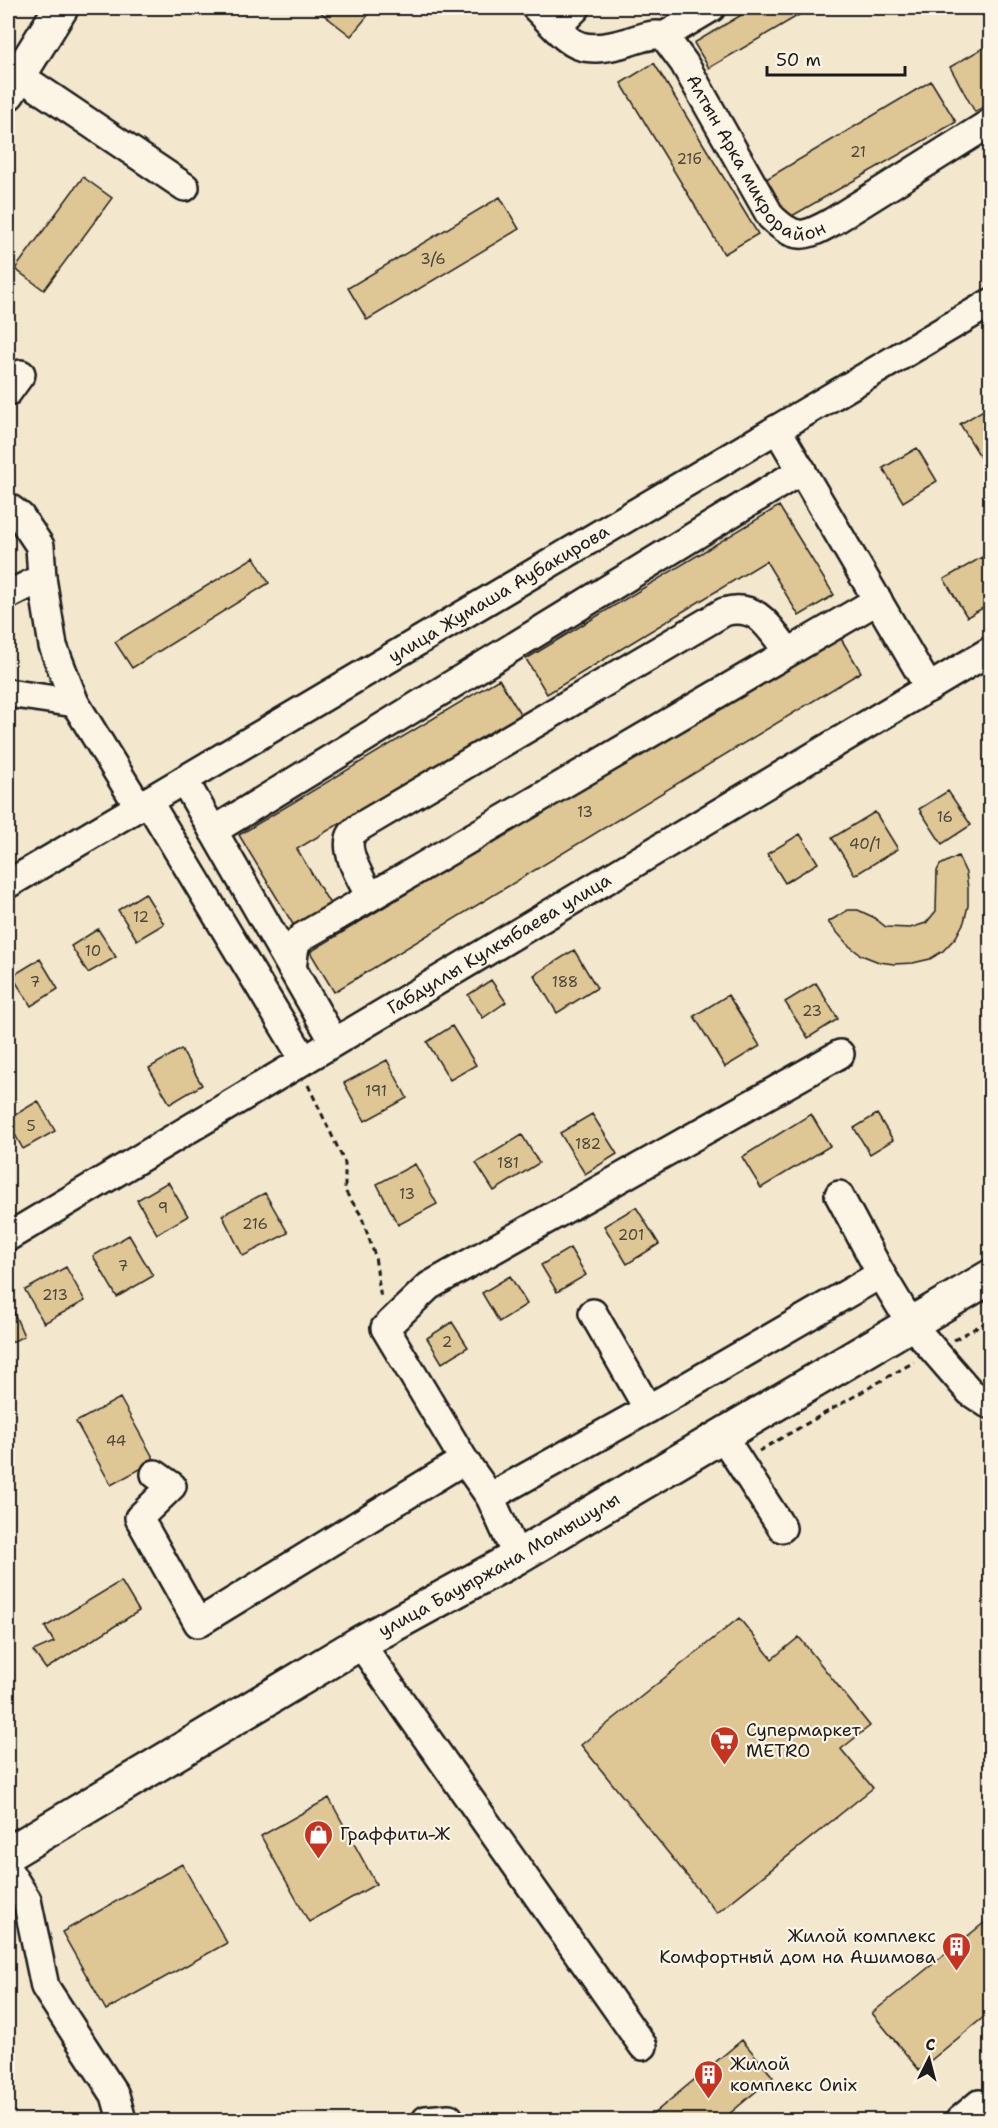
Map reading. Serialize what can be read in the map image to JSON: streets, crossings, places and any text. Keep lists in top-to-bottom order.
{
  "streets": {
    "main road": ["улица Бауыржана Момышулы"],
    "street": ["Алтын Арка микрорайон", "улица Жумаша Аубакирова", "Габдуллы Кулкыбаева улица"]
  },
  "places": {
    "supermarket": ["Супермаркет METRO"],
    "shop": ["Граффити-Ж"],
    "building": ["Жилой комплекс Комфортный дом на Ашимова", "Жилой комплекс Onix"]
  },
  "house_numbers": [
    "21",
    "21б",
    "3/6",
    "13",
    "16",
    "40/1",
    "12",
    "10",
    "7",
    "188",
    "23",
    "191",
    "5",
    "182",
    "181",
    "13",
    "9",
    "216",
    "201",
    "7",
    "213",
    "2",
    "44"
  ],
  "scale_bar": "50 m",
  "north": "top"
}
